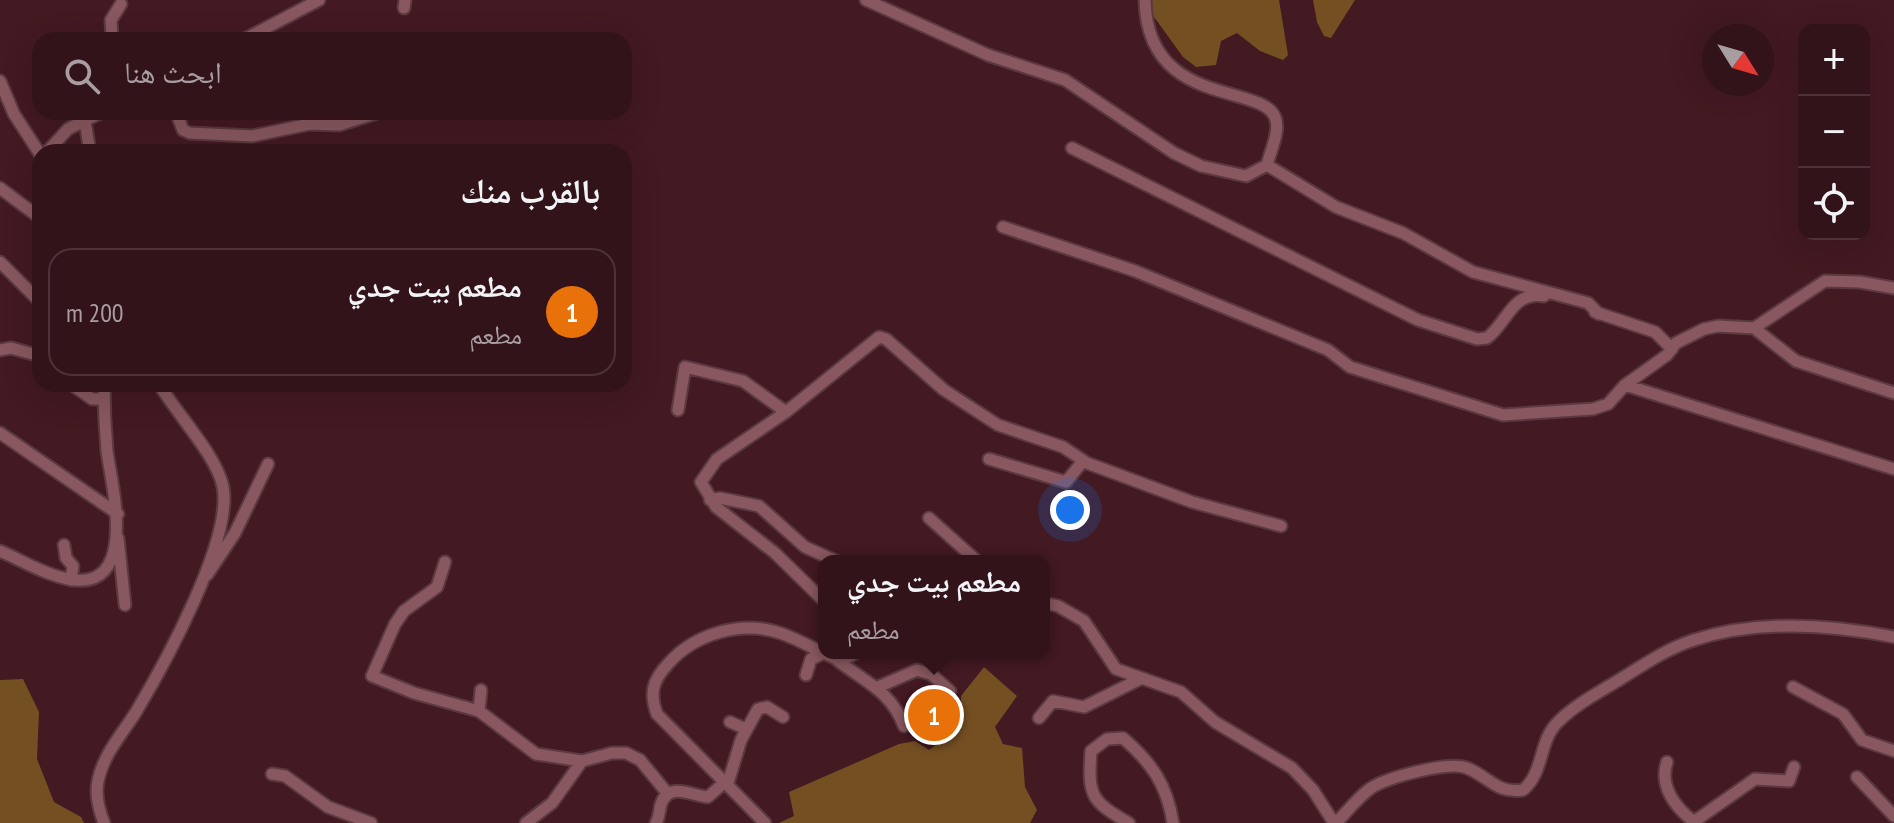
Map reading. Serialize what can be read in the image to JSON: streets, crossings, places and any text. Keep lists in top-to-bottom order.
{
  "north": "bottom right",
  "page": {
    "map_buttons": ["+", "−"],
    "search": "ابحث هنا",
    "heading": "بالقرب منك",
    "list": [
      {
        "mark": "1",
        "name": "مطعم بيت جدي",
        "note": "مطعم",
        "value": "200 m"
      }
    ],
    "popup": ["مطعم بيت جدي", "مطعم"],
    "pins": "1"
  }
}
